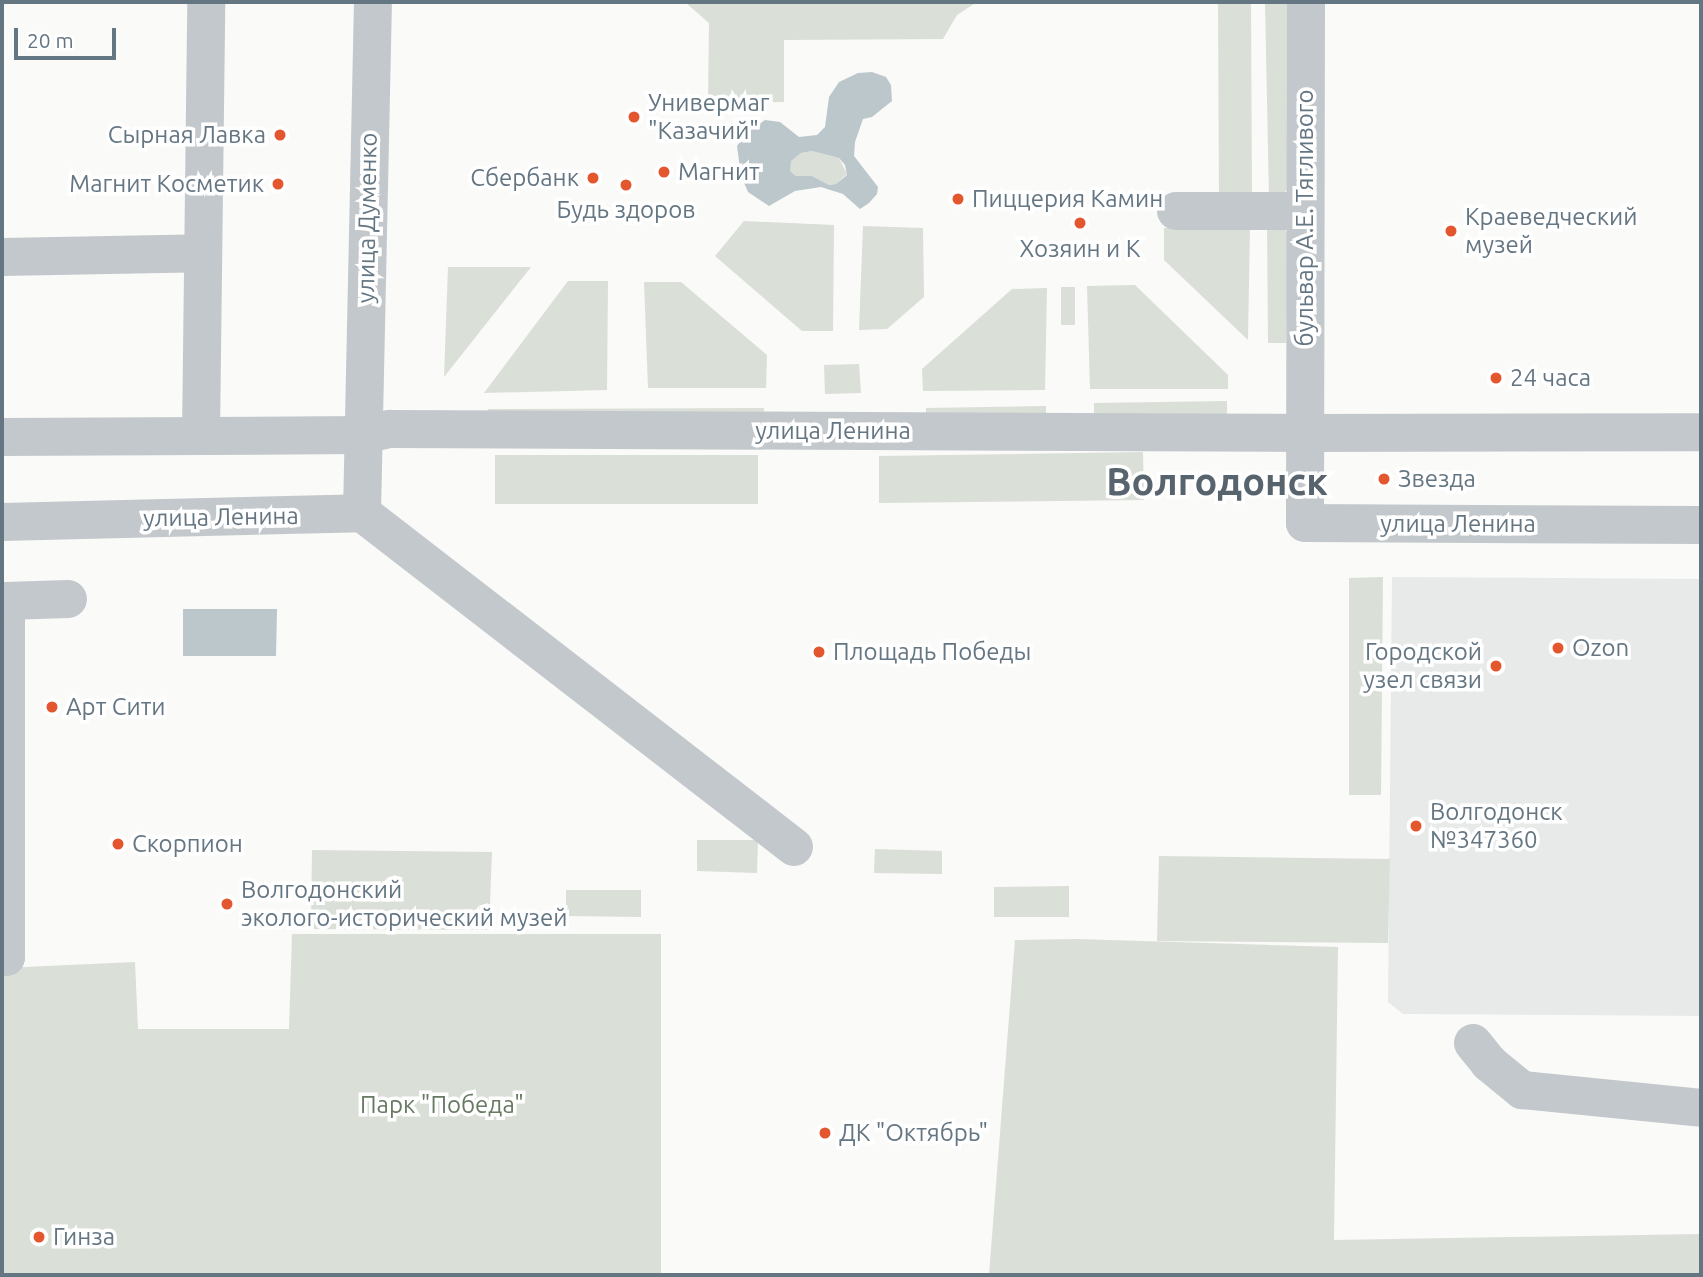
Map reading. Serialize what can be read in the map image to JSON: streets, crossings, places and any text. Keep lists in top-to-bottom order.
{
  "streets": {
    "street": ["улица Думенко", "бульвар А.Е. Тягливого", "улица Ленина"]
  },
  "crossings": [
    ["улица Думенко", "улица Ленина"],
    ["бульвар А.Е. Тягливого", "улица Ленина"]
  ],
  "districts": ["Волгодонск"],
  "parks": ["Парк \"Победа\""],
  "places": [
    "Универмаг \"Казачий\"",
    "Сырная Лавка",
    "Магнит",
    "Сбербанк",
    "Магнит Косметик",
    "Будь здоров",
    "Пиццерия Камин",
    "Хозяин и К",
    "Краеведческий музей",
    "24 часа",
    "Звезда",
    "Ozon",
    "Площадь Победы",
    "Городской узел связи",
    "Арт Сити",
    "Волгодонск №347360",
    "Скорпион",
    "Волгодонский эколого-исторический музей",
    "ДК \"Октябрь\"",
    "Гинза"
  ],
  "scale_bar": "20 m"
}
